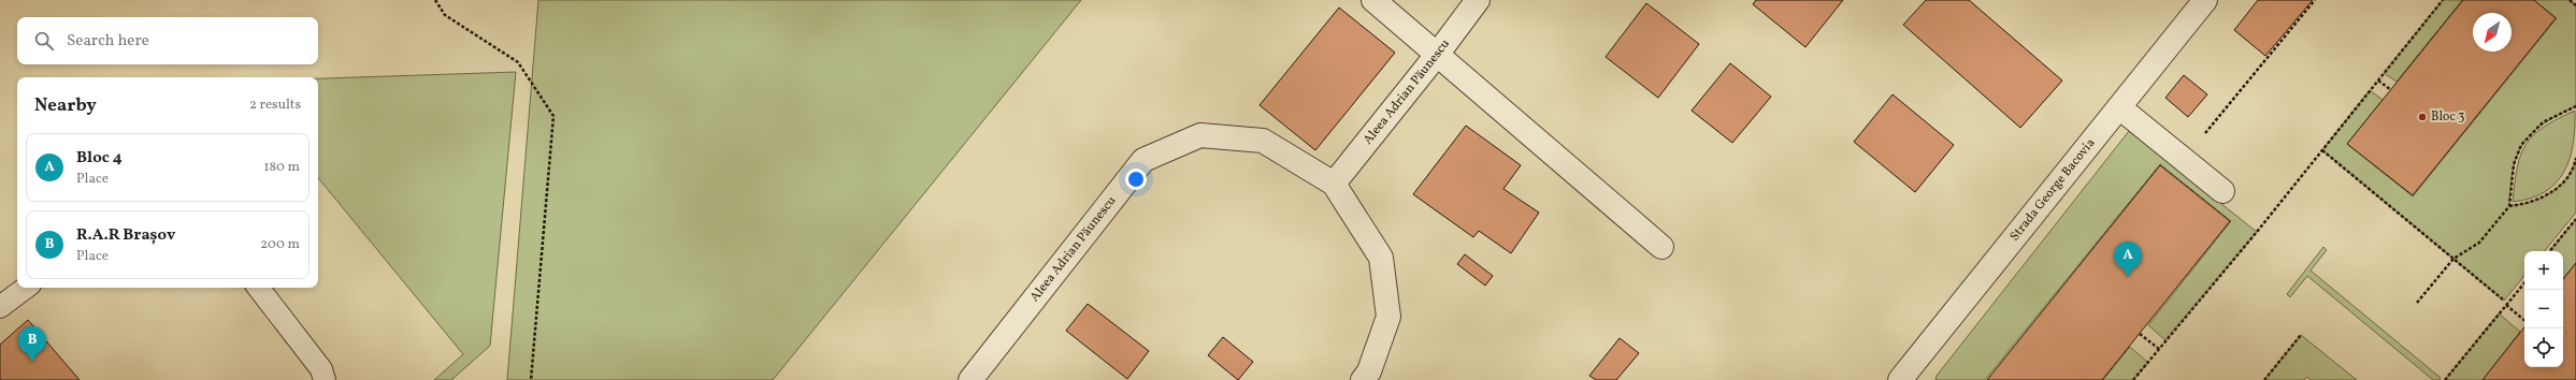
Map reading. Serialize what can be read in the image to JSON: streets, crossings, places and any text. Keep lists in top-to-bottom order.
{
  "streets": {
    "street": ["Aleea Adrian Păunescu", "Strada George Bacovia"]
  },
  "places": ["Bloc 3"],
  "north": "bottom left",
  "page": {
    "search": "Search here",
    "heading": ["Nearby", "2 results"],
    "list": [
      {
        "mark": "A",
        "name": "Bloc 4",
        "note": "Place",
        "value": "180 m"
      },
      {
        "mark": "B",
        "name": "R.A.R Brașov",
        "note": "Place",
        "value": "200 m"
      }
    ],
    "pins": ["A", "B"],
    "map_buttons": ["+", "−"]
  }
}
